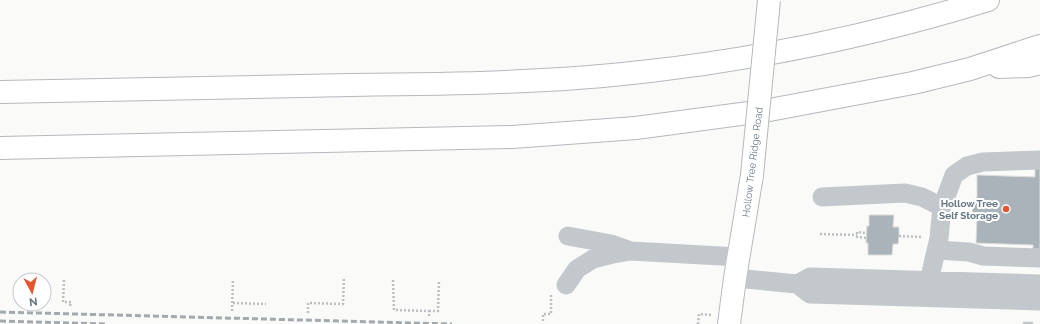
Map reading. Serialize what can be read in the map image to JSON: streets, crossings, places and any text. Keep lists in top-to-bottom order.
{
  "streets": {
    "main road": ["Hollow Tree Ridge Road"]
  },
  "places": ["Hollow Tree Self Storage"],
  "north": "bottom"
}
